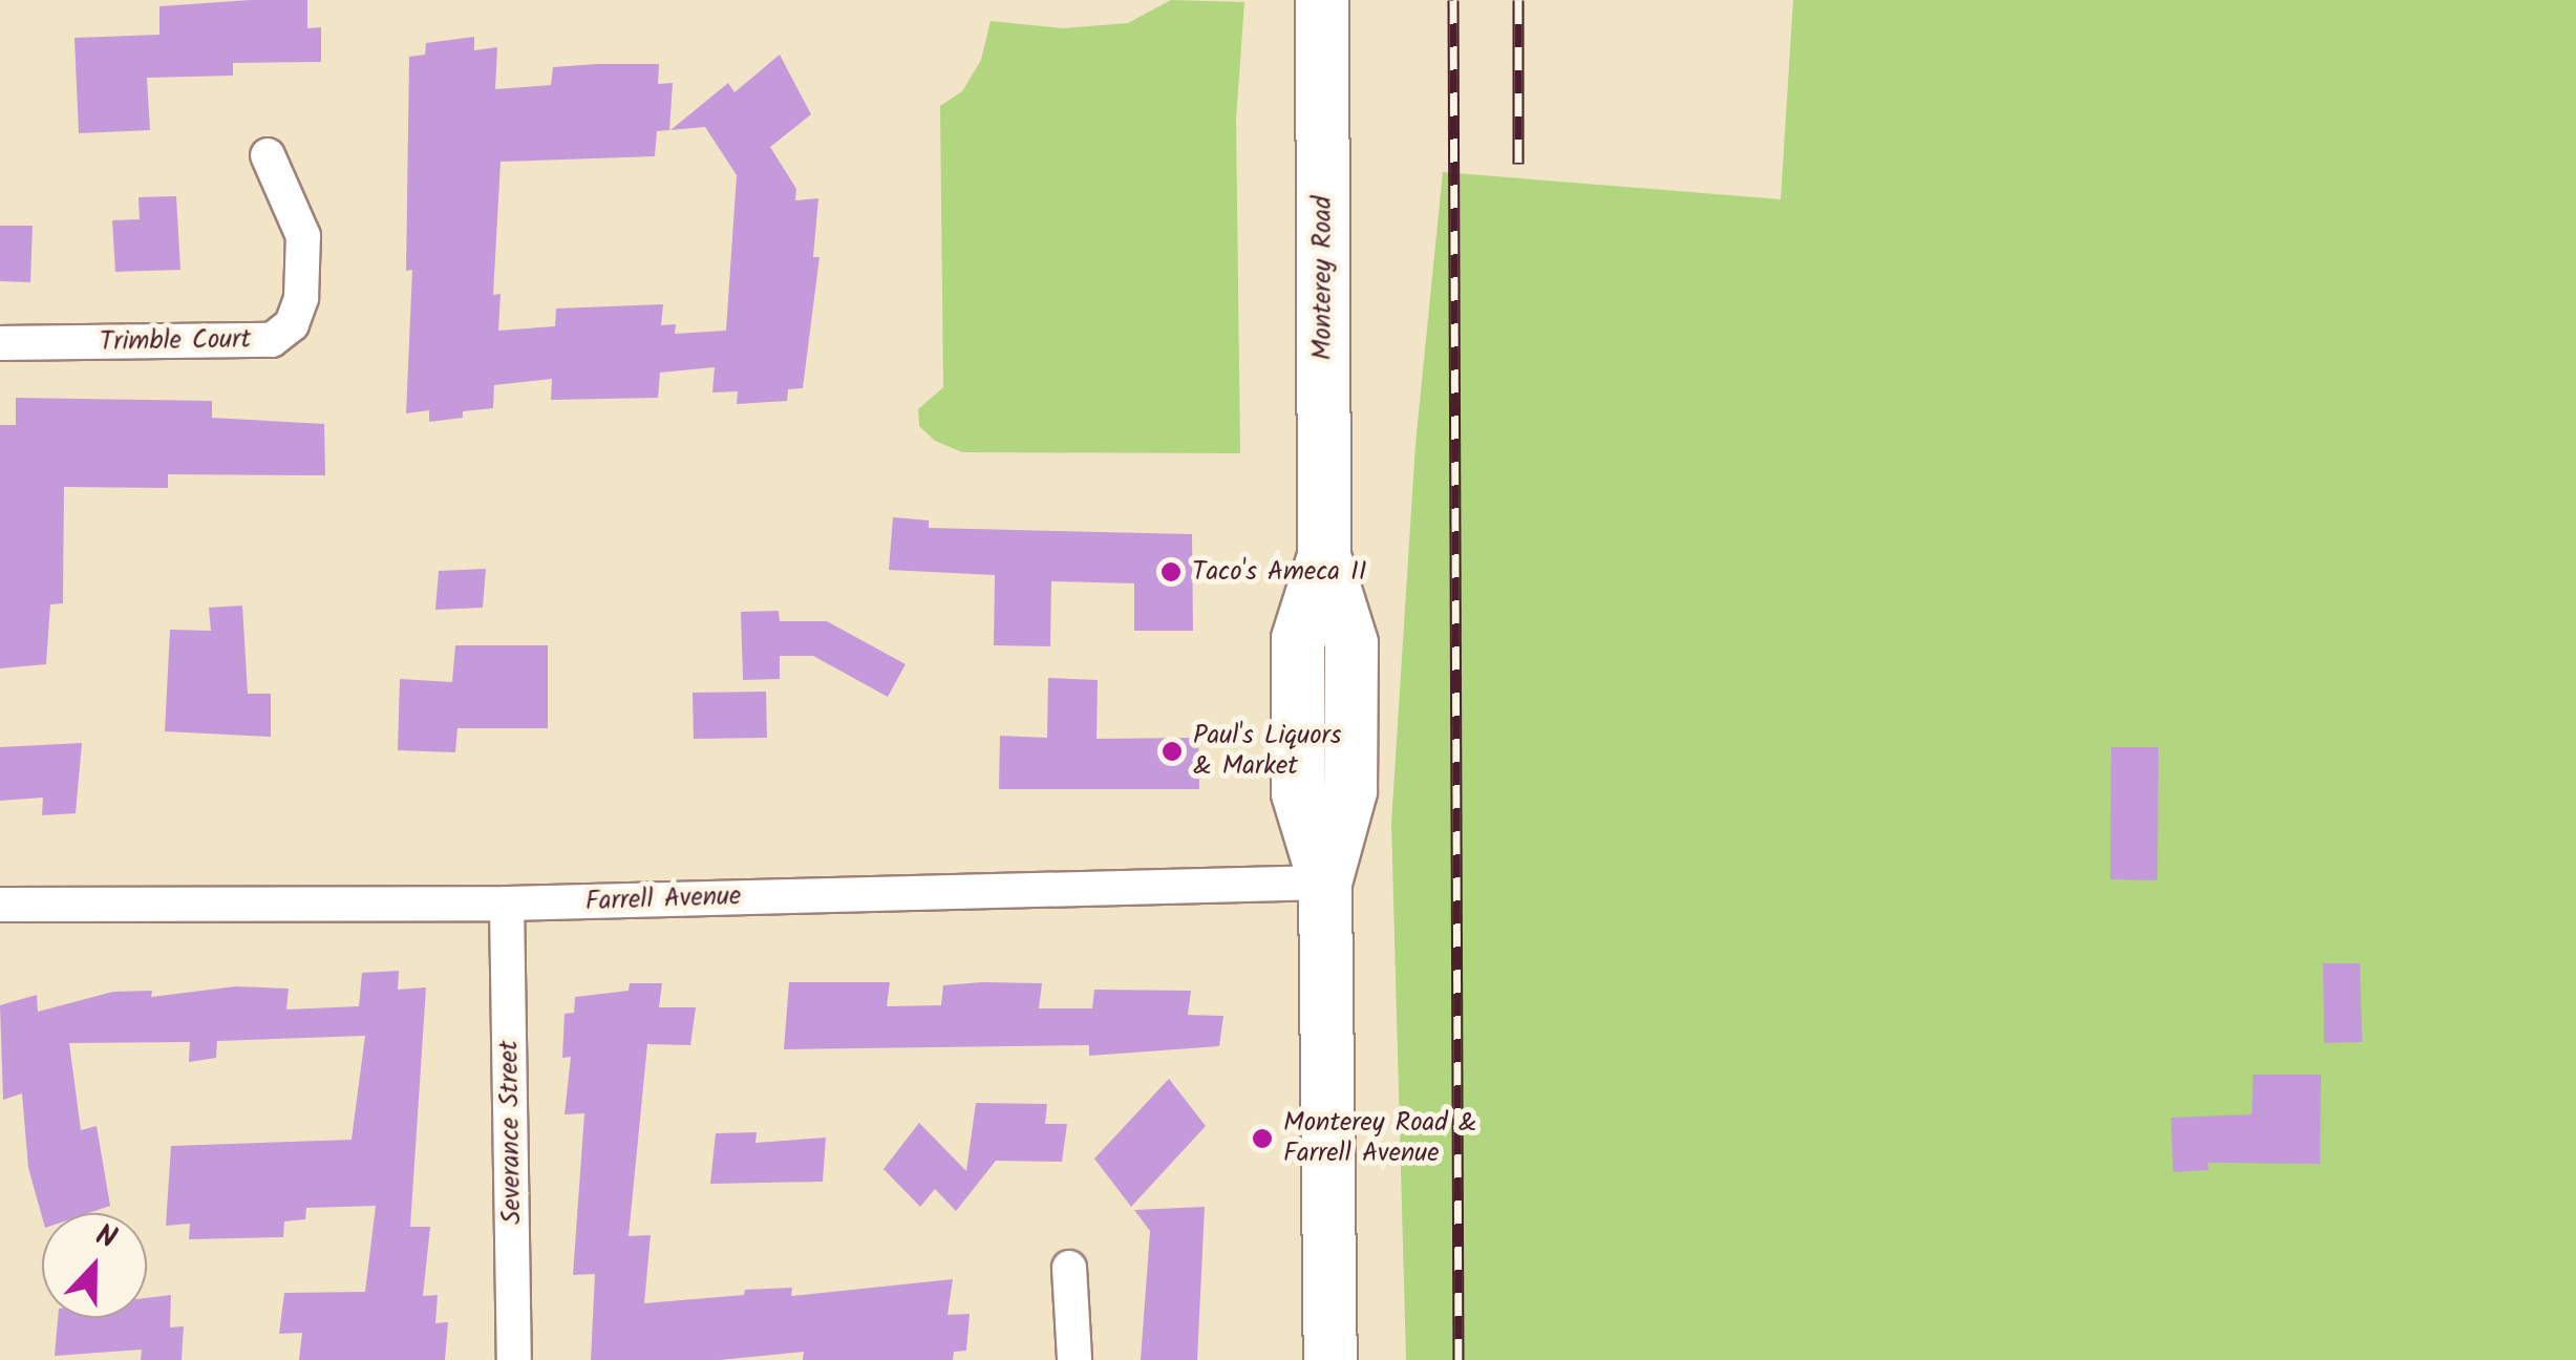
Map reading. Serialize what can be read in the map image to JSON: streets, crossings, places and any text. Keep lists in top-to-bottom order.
{
  "streets": {
    "main road": ["Monterey Road"],
    "street": ["Trimble Court", "Farrell Avenue", "Severance Street"]
  },
  "crossings": [
    ["Monterey Road", "Farrell Avenue"],
    ["Farrell Avenue", "Severance Street"]
  ],
  "places": ["Taco's Ameca II", "Paul's Liquors & Market", "Monterey Road & Farrell Avenue"],
  "north": "top"
}
